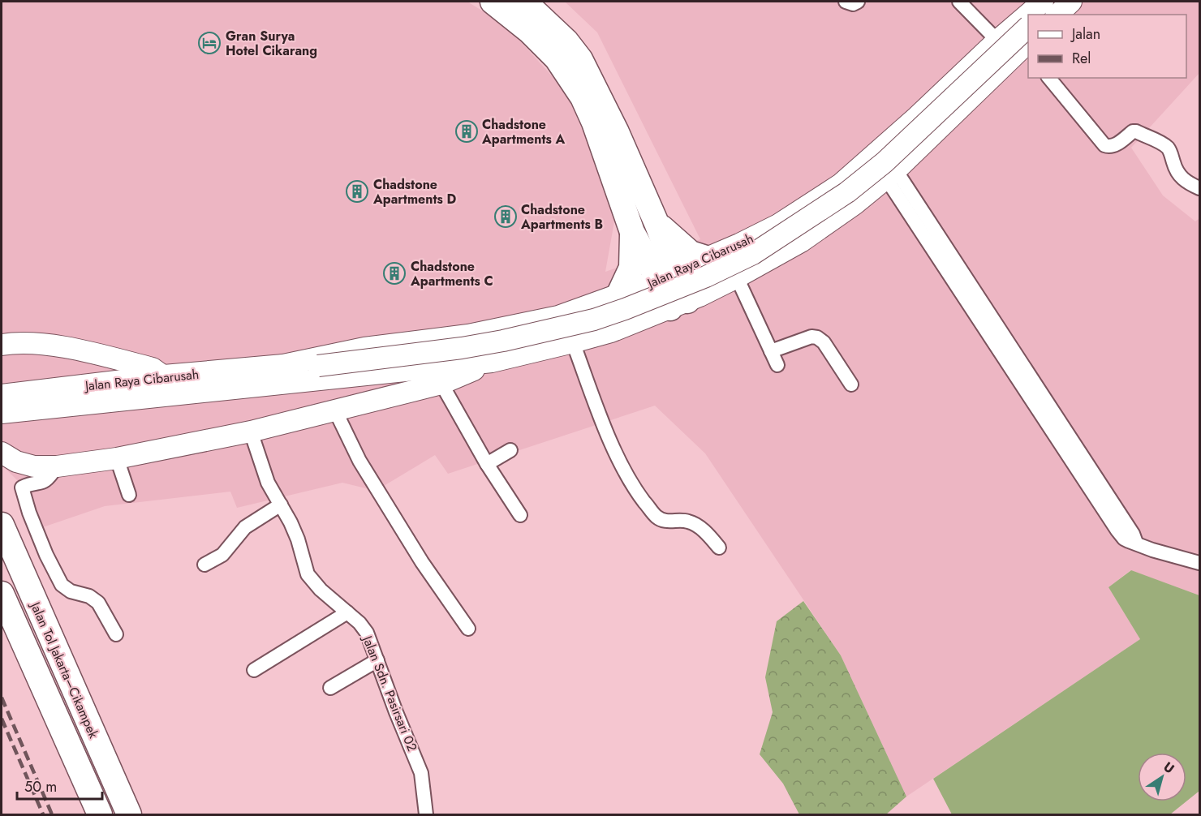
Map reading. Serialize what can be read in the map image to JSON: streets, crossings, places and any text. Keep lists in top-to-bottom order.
{
  "streets": {
    "highway": ["Jalan Tol Jakarta–Cikampek"],
    "main road": ["Jalan Raya Cibarusah"],
    "street": ["Jalan Sdn. Pasirsari 02"]
  },
  "places": {
    "hotel": ["Gran Surya Hotel Cikarang"],
    "building": [
      "Chadstone Apartments A",
      "Chadstone Apartments D",
      "Chadstone Apartments B",
      "Chadstone Apartments C"
    ]
  },
  "legend": ["Jalan", "Rel"],
  "scale_bar": "50 m",
  "north": "top right"
}
